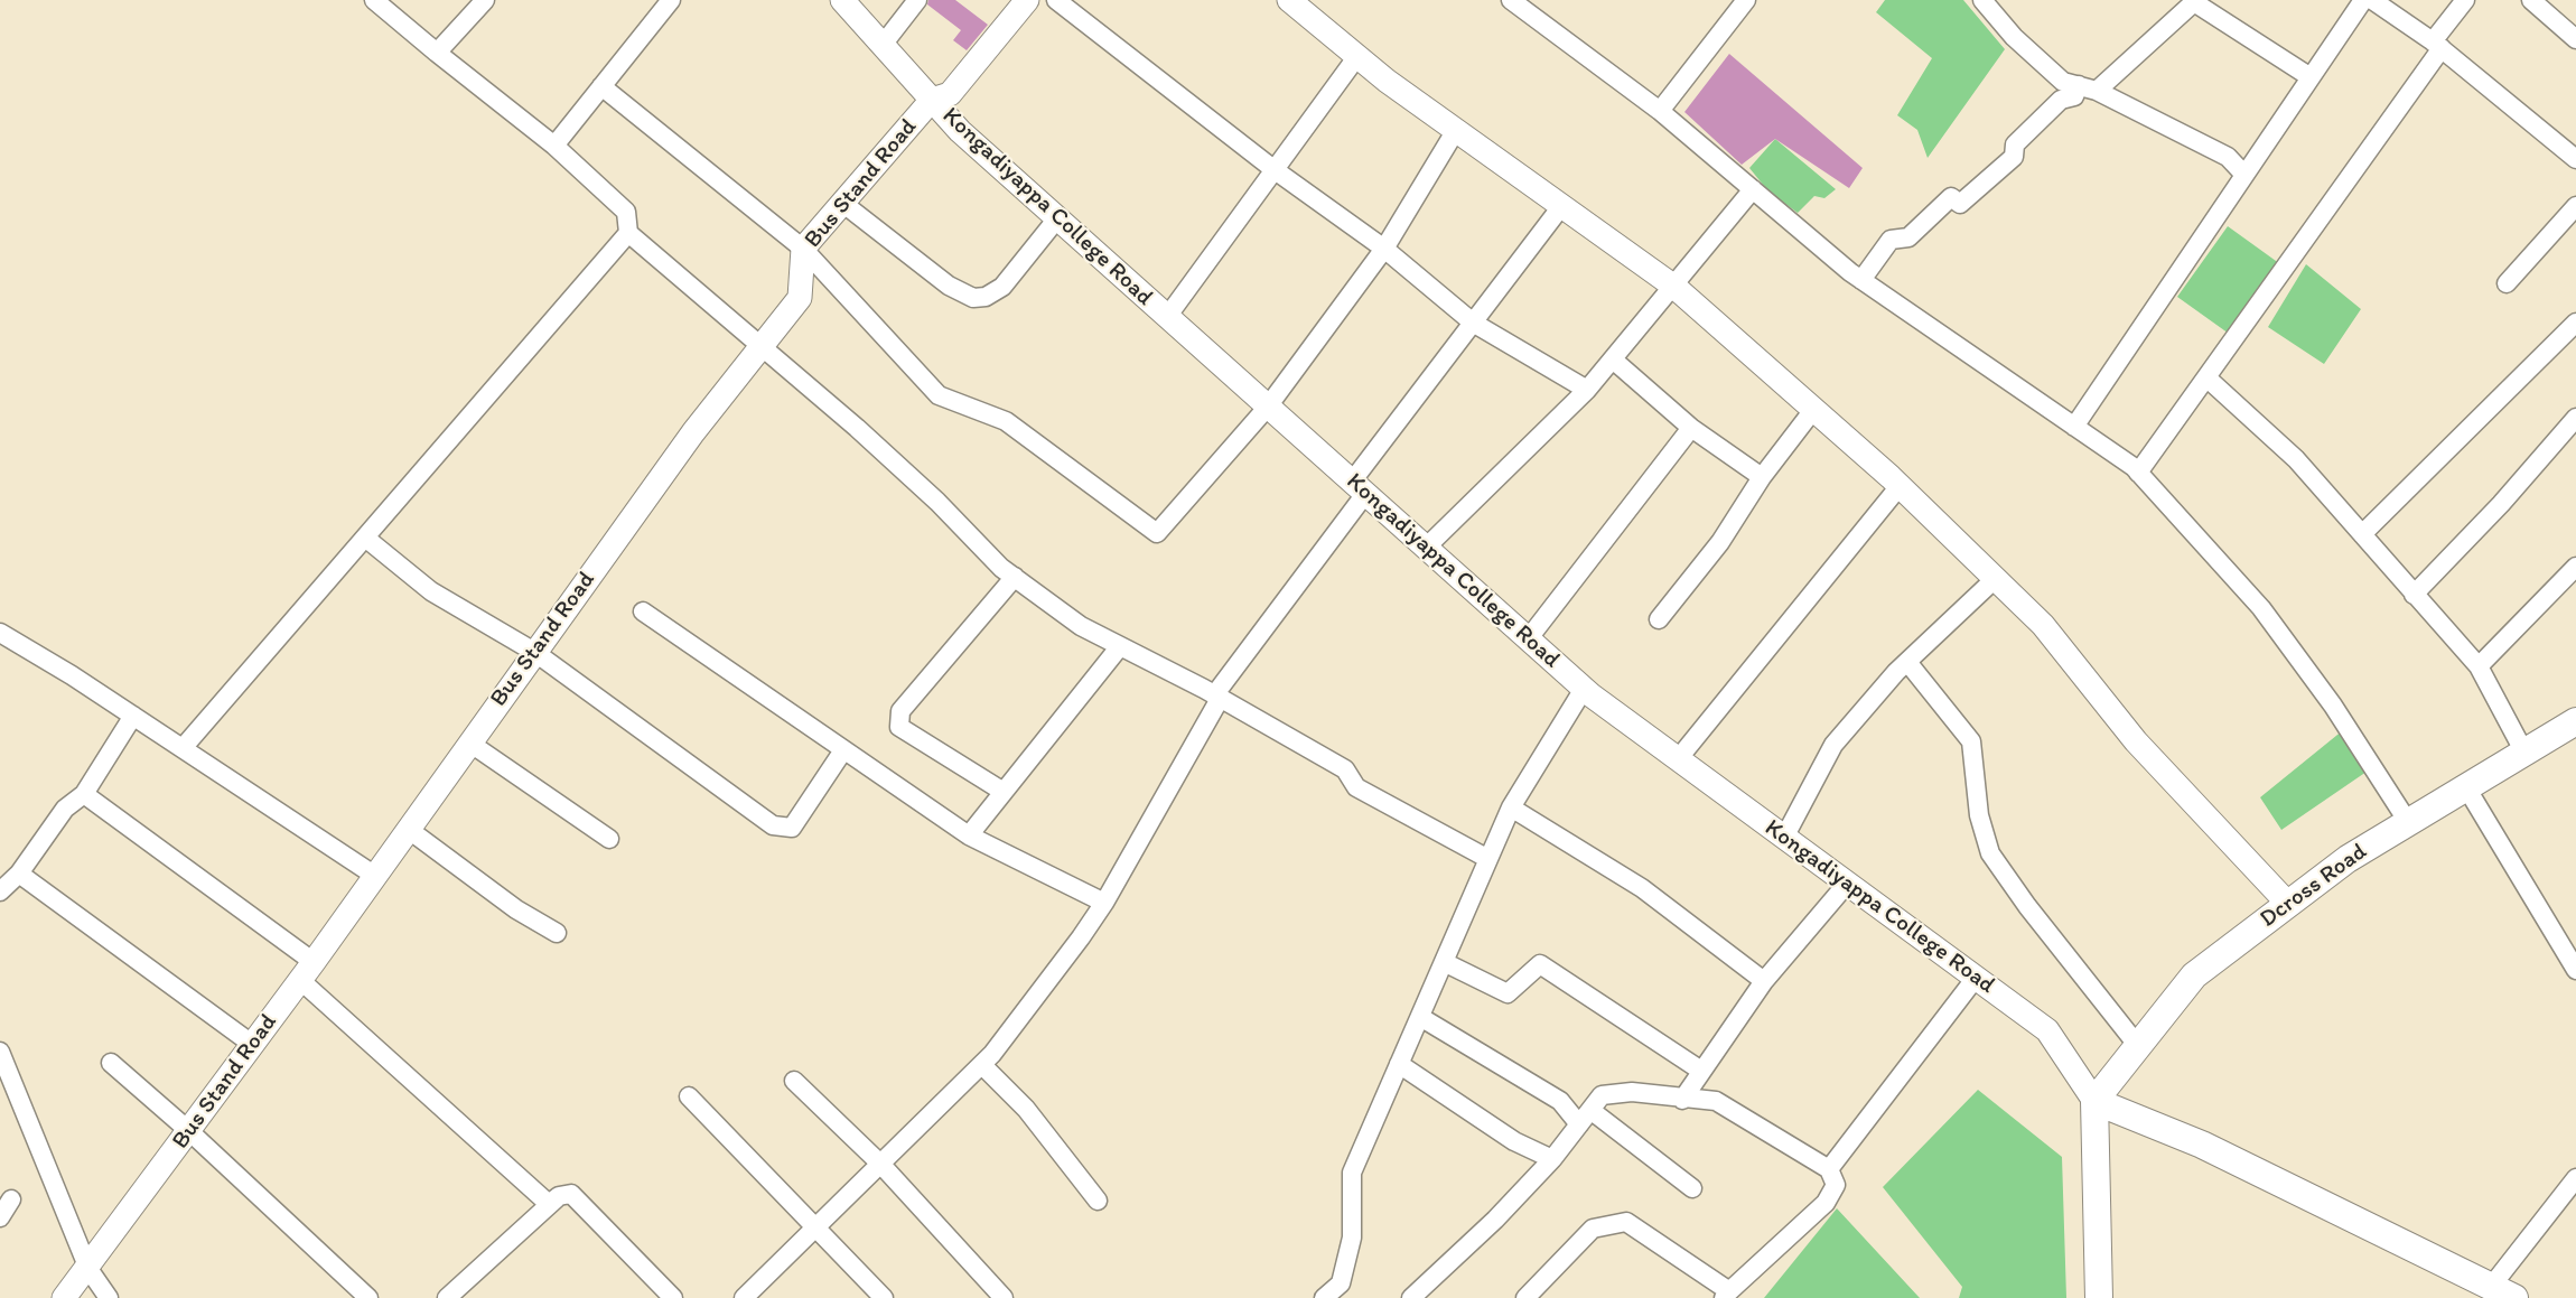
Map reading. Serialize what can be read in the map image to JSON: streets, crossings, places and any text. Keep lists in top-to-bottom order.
{
  "streets": {
    "main road": ["Dcross Road"],
    "street": ["Bus Stand Road", "Kongadiyappa College Road"]
  },
  "crossings": [
    ["Bus Stand Road", "Kongadiyappa College Road"],
    ["Kongadiyappa College Road", "Dcross Road"]
  ]
}
